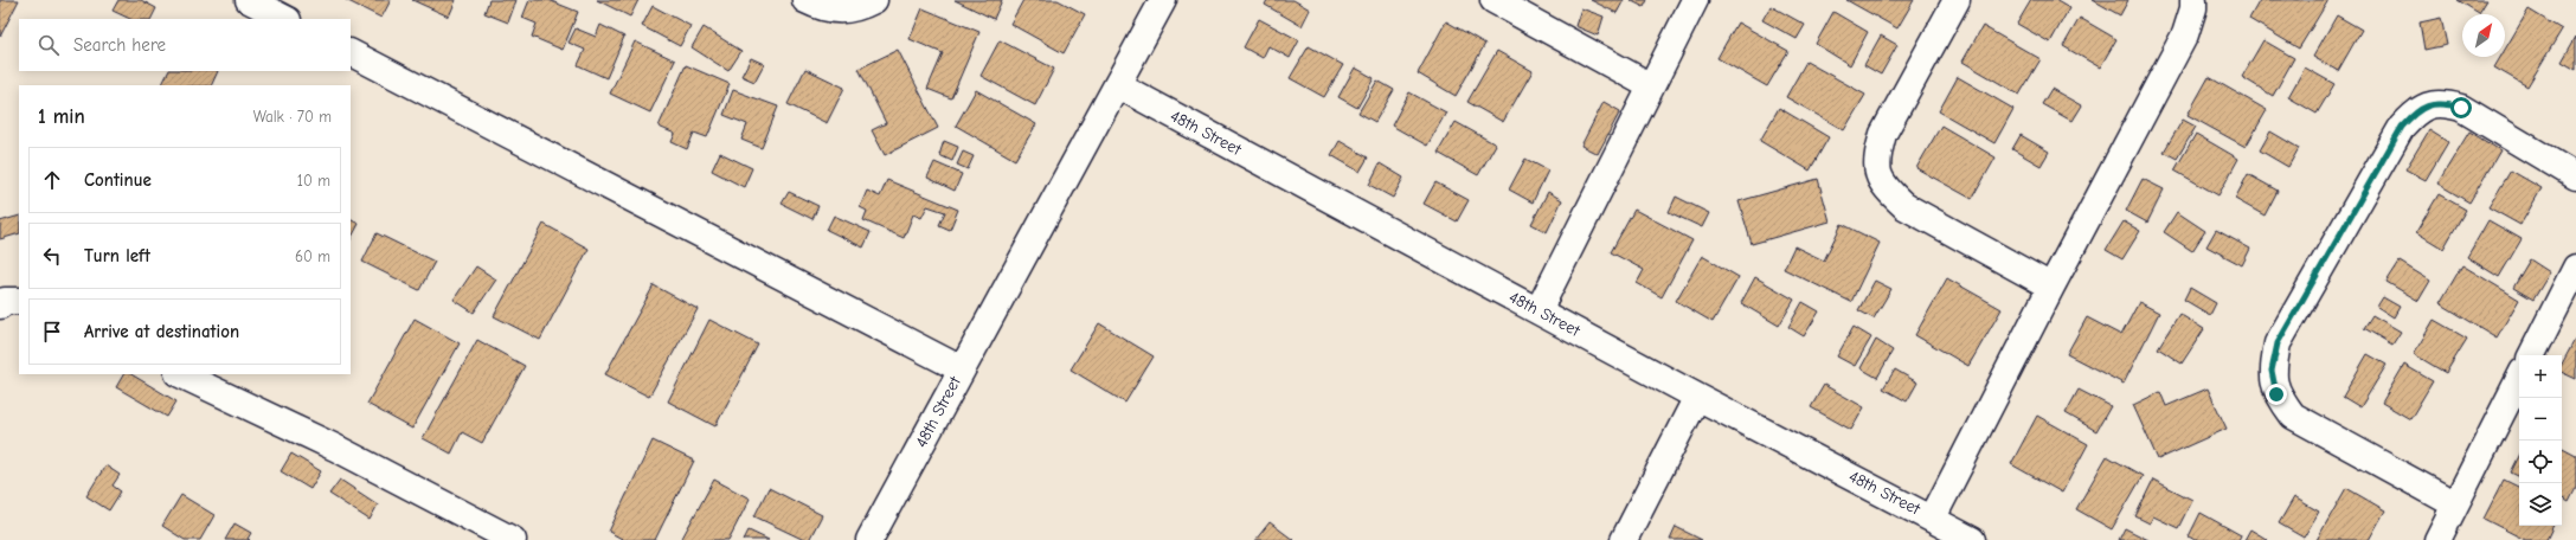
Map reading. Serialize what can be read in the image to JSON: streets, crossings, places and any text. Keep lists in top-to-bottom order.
{
  "streets": {
    "street": ["48th Street"]
  },
  "north": "top right",
  "page": {
    "search": "Search here",
    "heading": ["1 min", "Walk · 70 m"],
    "list": [
      ["Continue", "10 m"],
      ["Turn left", "60 m"],
      "Arrive at destination"
    ],
    "map_buttons": ["+", "−"]
  }
}
